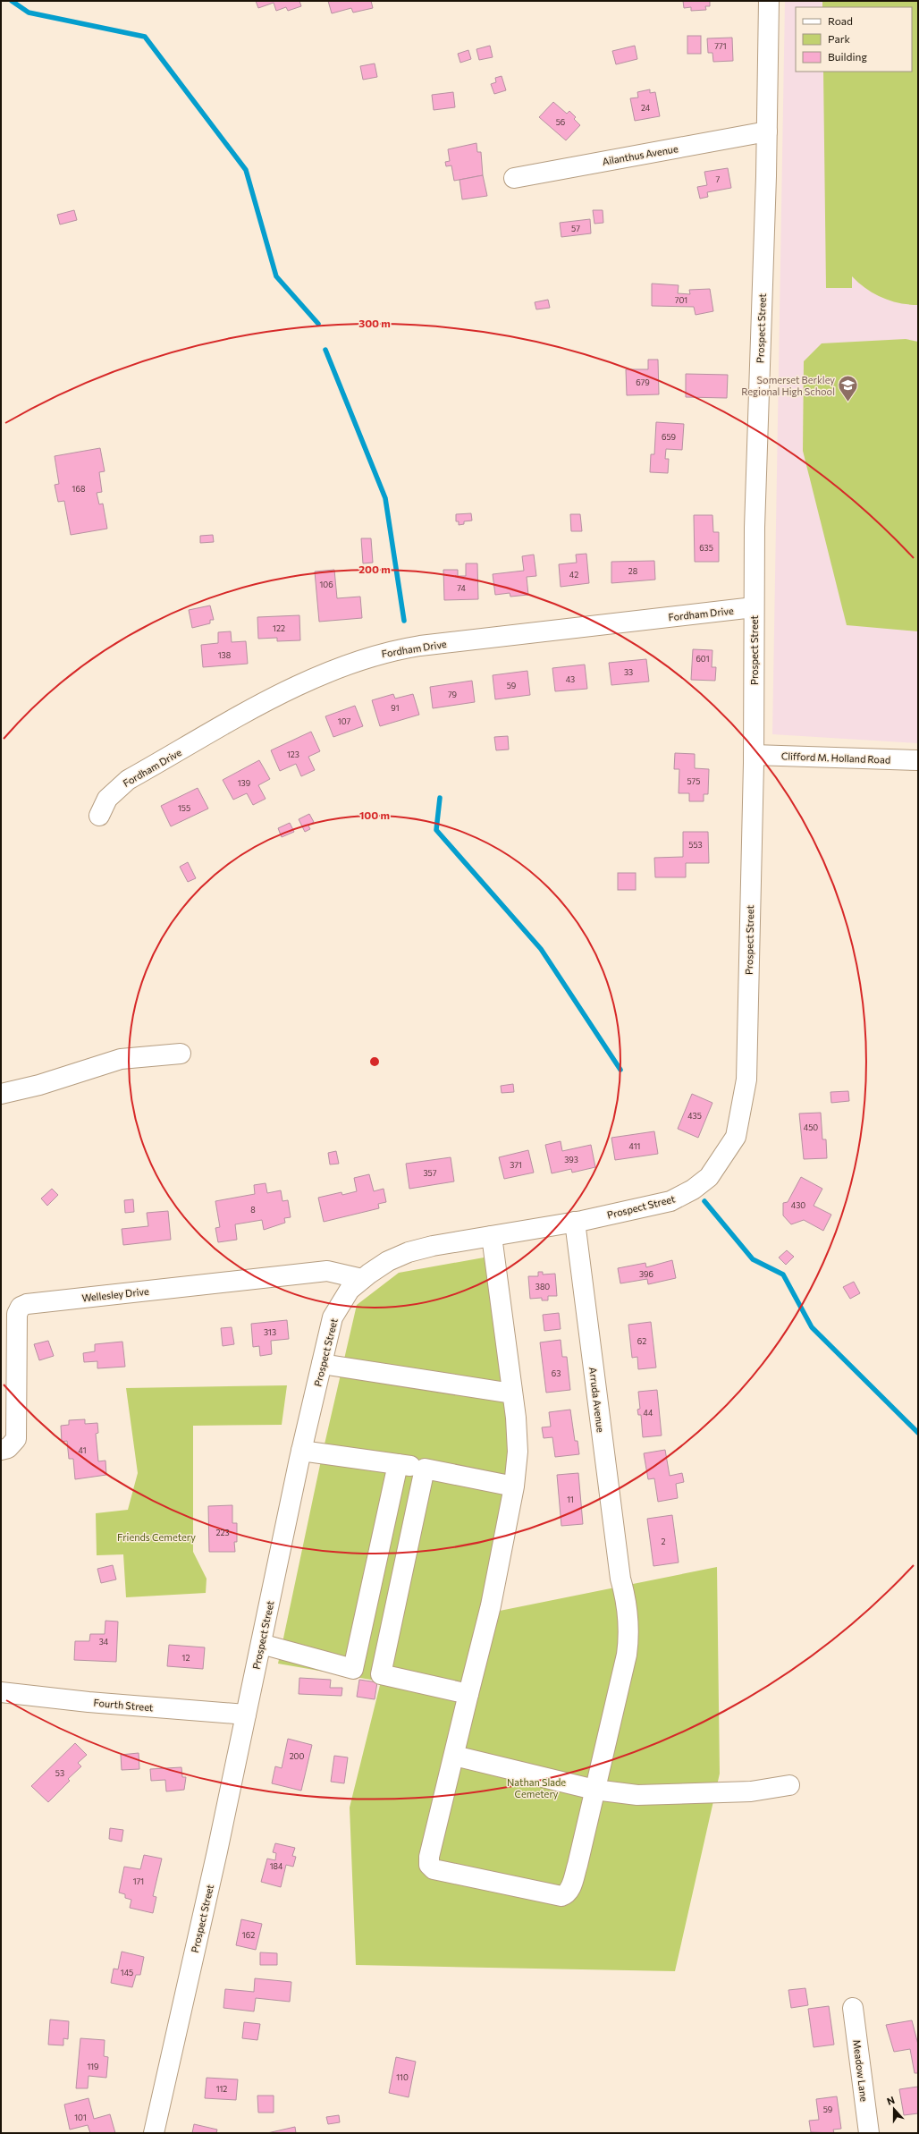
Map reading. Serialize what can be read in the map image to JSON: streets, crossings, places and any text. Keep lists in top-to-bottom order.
{
  "streets": {
    "street": [
      "Ailanthus Avenue",
      "Prospect Street",
      "Fordham Drive",
      "Clifford M. Holland Road",
      "Wellesley Drive",
      "Arruda Avenue",
      "Fourth Street",
      "Meadow Lane"
    ]
  },
  "crossings": [
    ["Ailanthus Avenue", "Prospect Street"],
    ["Prospect Street", "Fordham Drive"],
    ["Prospect Street", "Clifford M. Holland Road"],
    ["Prospect Street", "Wellesley Drive"],
    ["Prospect Street", "Arruda Avenue"],
    ["Prospect Street", "Fourth Street"]
  ],
  "parks": ["Friends Cemetery", "Nathan Slade Cemetery"],
  "places": {
    "school or university": ["Somerset Berkley Regional High School"]
  },
  "house_numbers": [
    "771",
    "24",
    "56",
    "7",
    "57",
    "701",
    "679",
    "659",
    "168",
    "635",
    "28",
    "42",
    "106",
    "74",
    "122",
    "138",
    "601",
    "33",
    "43",
    "59",
    "79",
    "91",
    "107",
    "123",
    "575",
    "139",
    "155",
    "553",
    "435",
    "450",
    "411",
    "393",
    "371",
    "357",
    "430",
    "8",
    "396",
    "380",
    "313",
    "62",
    "63",
    "44",
    "41",
    "11",
    "223",
    "2",
    "34",
    "12",
    "200",
    "53",
    "184",
    "171",
    "162",
    "145",
    "119",
    "110",
    "112",
    "59",
    "101"
  ],
  "legend": ["Road", "Park", "Building"],
  "north": "top",
  "rings": ["300 m", "200 m", "100 m"]
}
